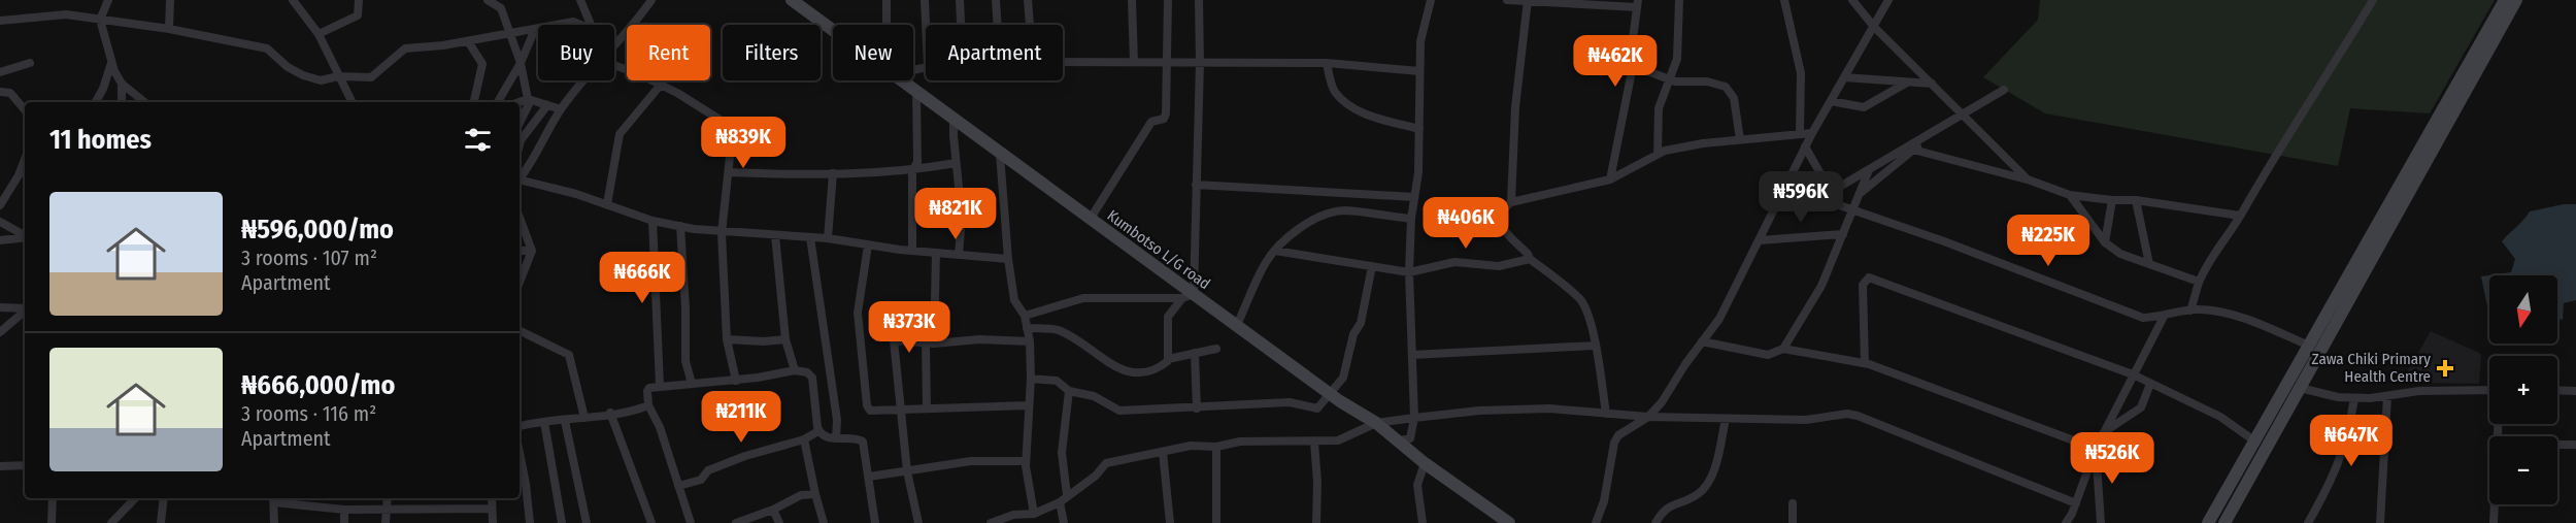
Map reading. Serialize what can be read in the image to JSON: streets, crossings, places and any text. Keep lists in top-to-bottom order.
{
  "streets": {
    "street": ["Kumbotso L/G road"]
  },
  "places": {
    "health": ["Zawa Chiki Primary Health Centre"]
  },
  "north": "bottom",
  "page": {
    "chip": [
      "Buy",
      "Rent",
      "Filters",
      "New",
      "Apartment"
    ],
    "price": [
      "₦462K",
      "₦839K",
      "₦596K",
      "₦821K",
      "₦406K",
      "₦225K",
      "₦666K",
      "₦373K",
      "₦211K",
      "₦647K",
      "₦526K"
    ],
    "heading": "11 homes",
    "list": [
      {
        "name": "₦596,000/mo",
        "note": "3 rooms · 107 m² · Apartment"
      },
      {
        "name": "₦666,000/mo",
        "note": "3 rooms · 116 m² · Apartment"
      }
    ],
    "map_buttons": ["+", "−"]
  }
}
